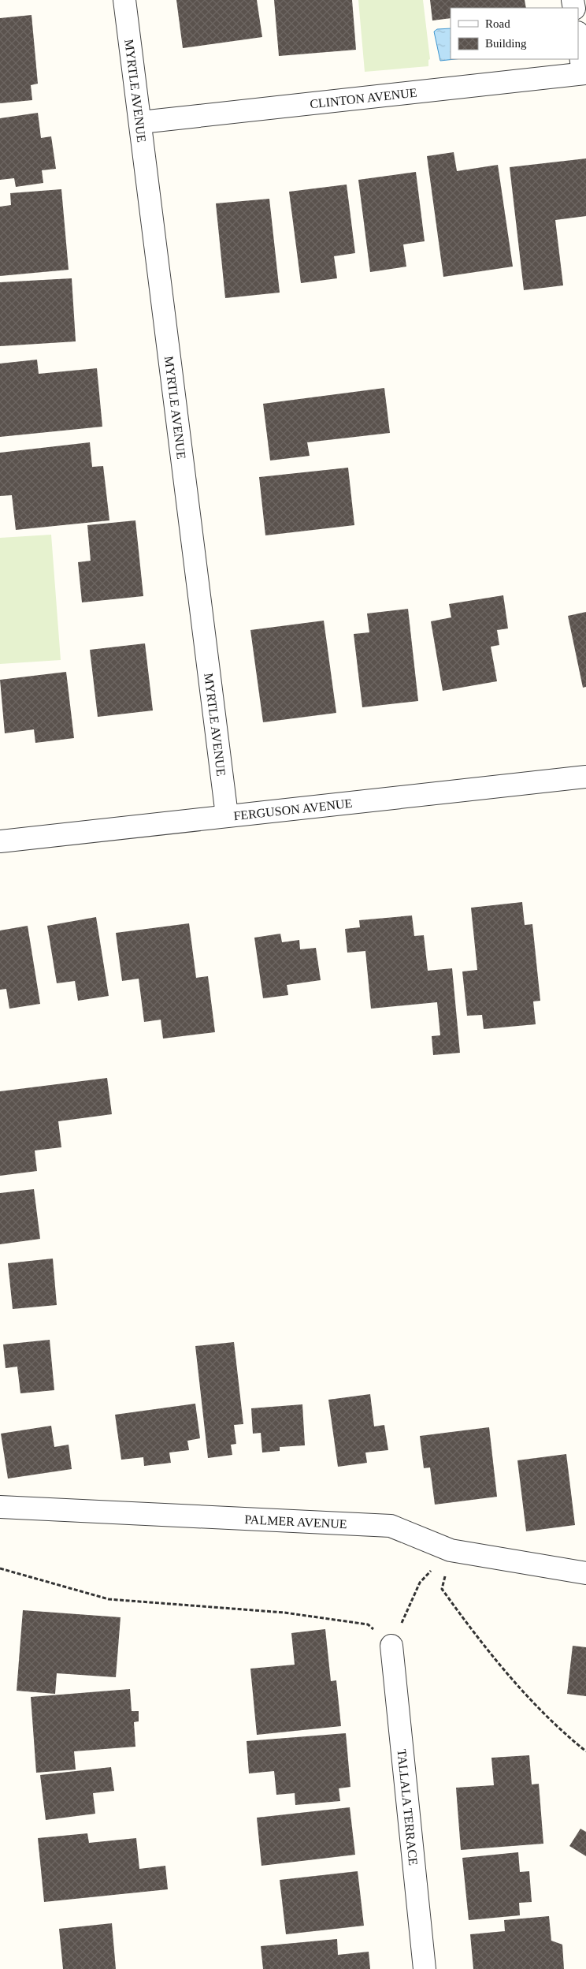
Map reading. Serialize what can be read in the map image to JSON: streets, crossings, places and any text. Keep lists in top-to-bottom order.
{
  "streets": {
    "street": [
      "MYRTLE AVENUE",
      "CLINTON AVENUE",
      "FERGUSON AVENUE",
      "PALMER AVENUE",
      "TALLALA TERRACE"
    ]
  },
  "crossings": [
    ["MYRTLE AVENUE", "CLINTON AVENUE"],
    ["MYRTLE AVENUE", "FERGUSON AVENUE"]
  ],
  "legend": ["Road", "Building"]
}
